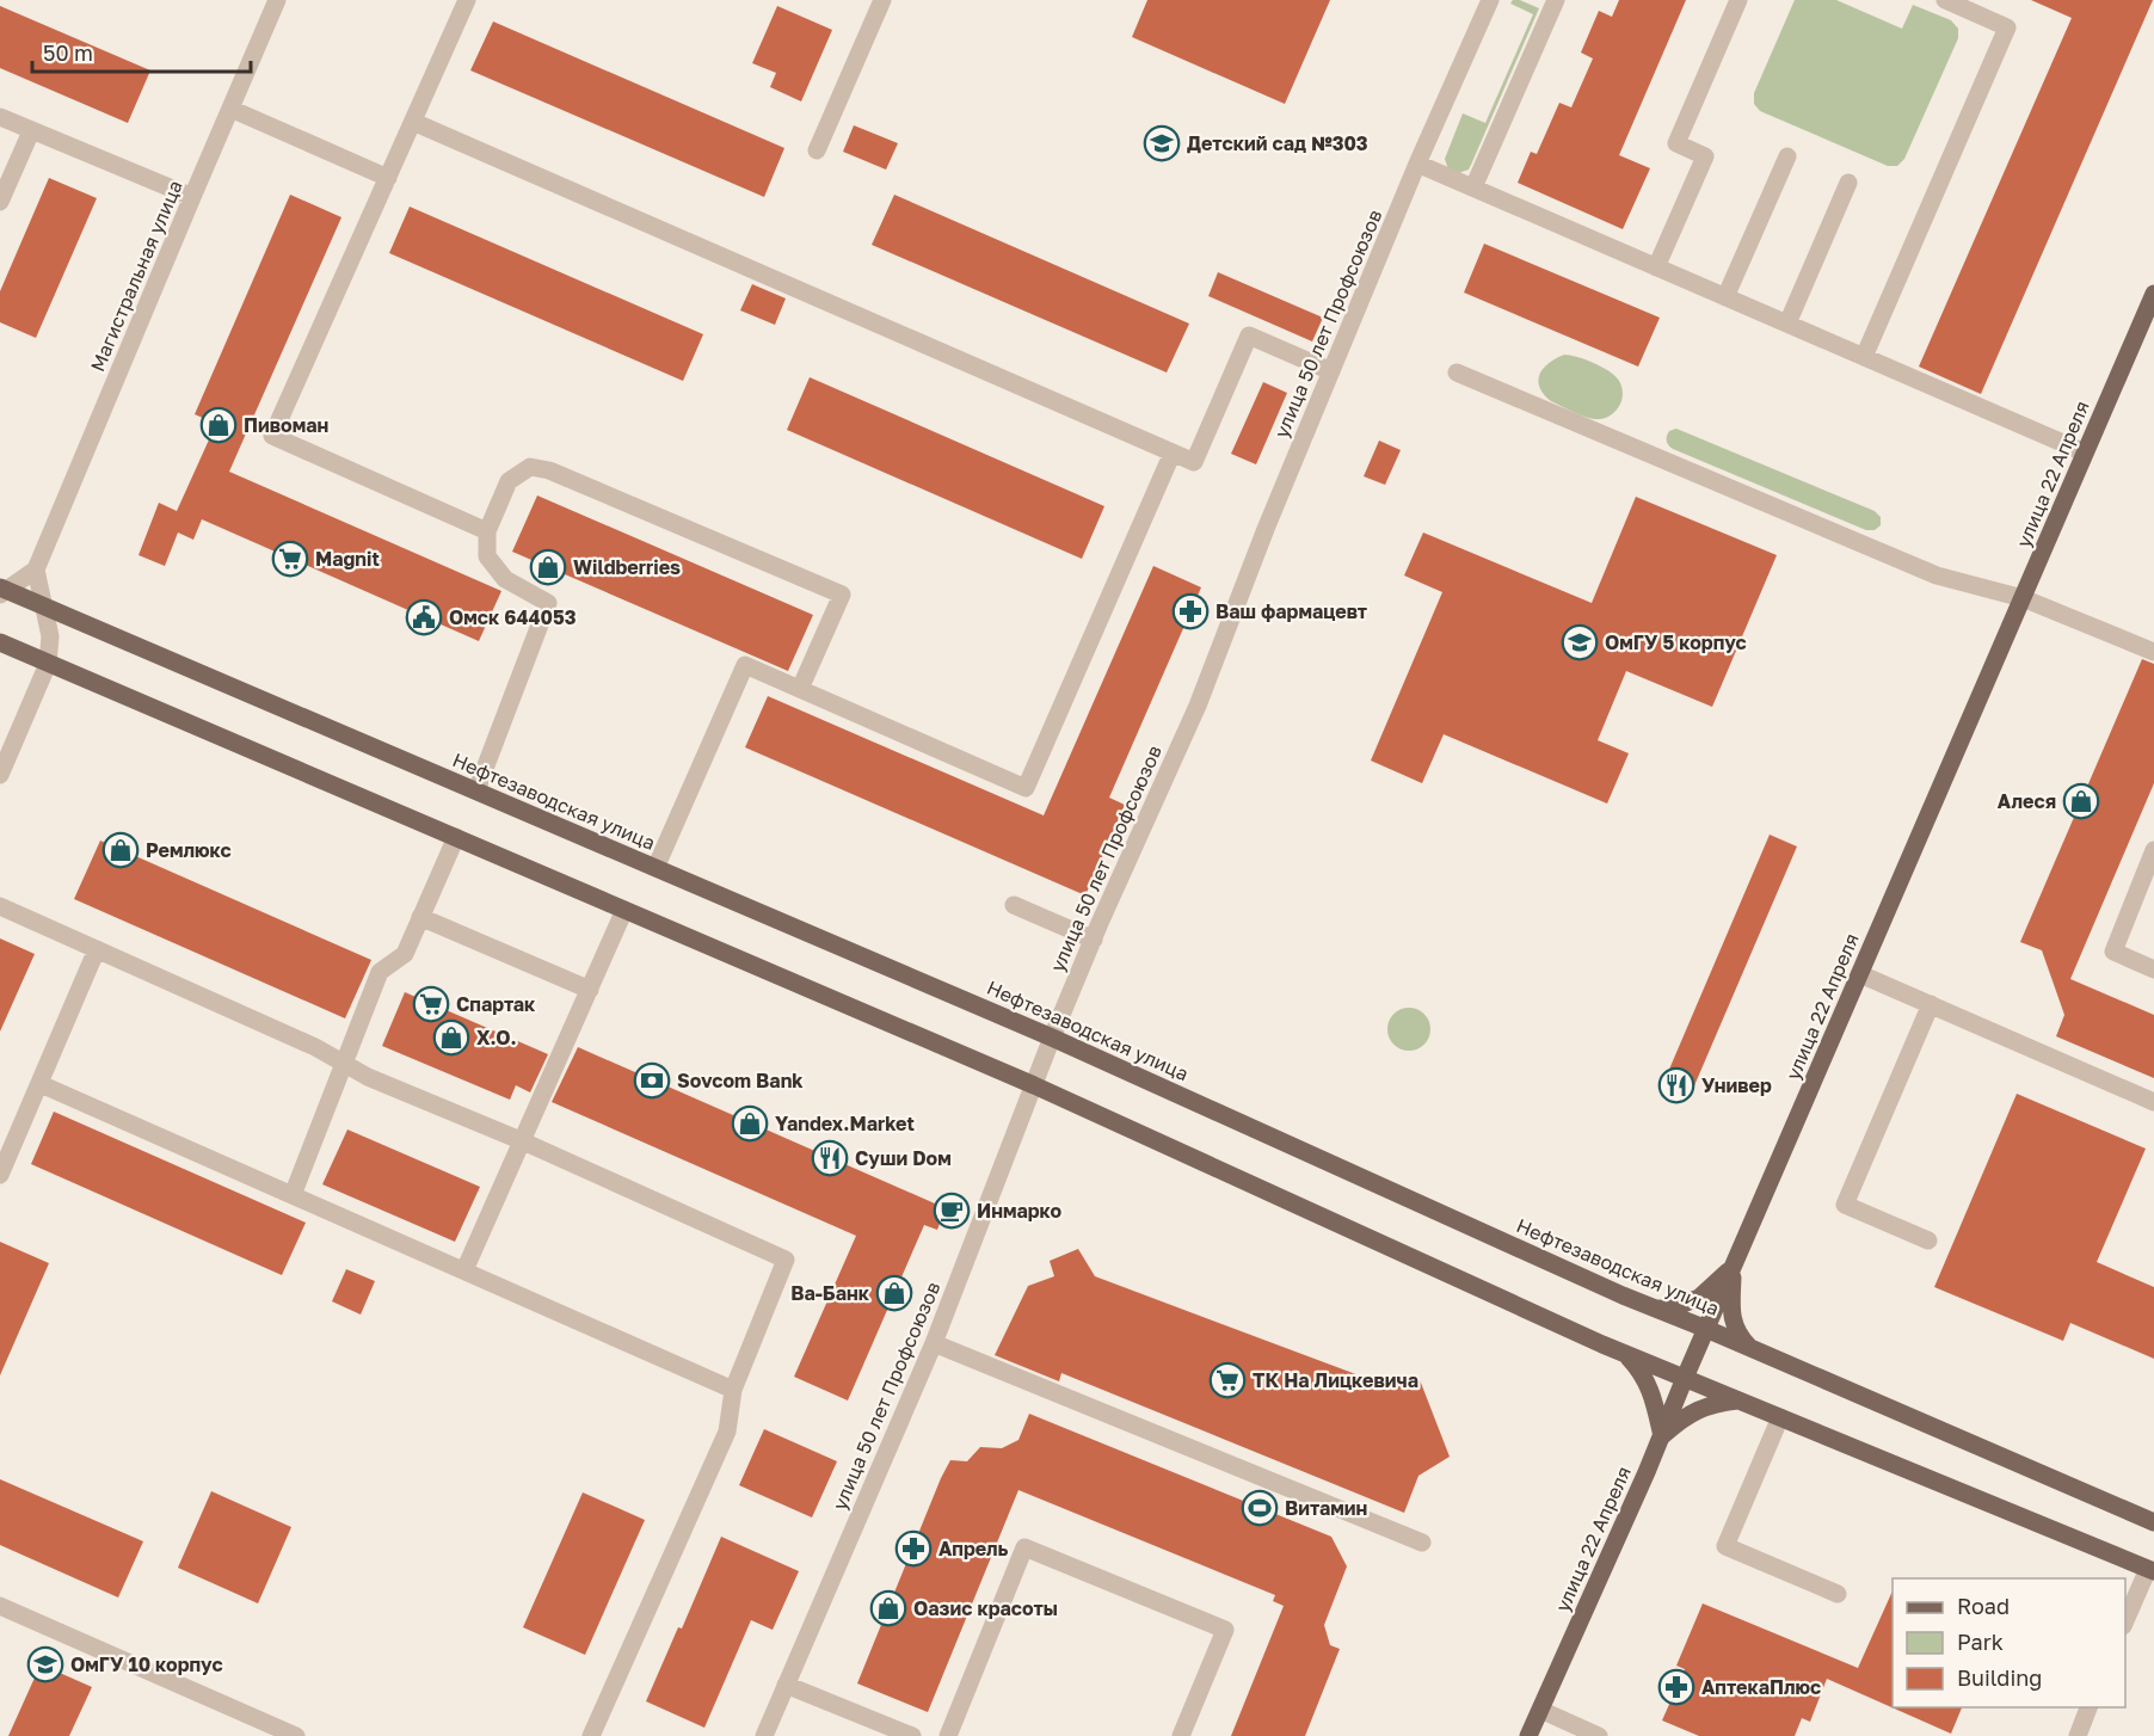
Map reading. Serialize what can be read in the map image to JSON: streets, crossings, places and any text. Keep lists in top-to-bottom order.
{
  "streets": {
    "main road": ["улица 22 Апреля", "Нефтезаводская улица"],
    "street": ["Магистральная улица", "улица 50 лет Профсоюзов"]
  },
  "crossings": [
    ["улица 50 лет Профсоюзов", "Нефтезаводская улица"],
    ["улица 22 Апреля", "Нефтезаводская улица"]
  ],
  "places": {
    "school or university": ["Детский сад №303", "ОмГУ 5 корпус", "ОмГУ 10 корпус"],
    "shop": [
      "Пивоман",
      "Wildberries",
      "Алеся",
      "Ремлюкс",
      "X.O.",
      "Yandex.Market",
      "Ва-Банк",
      "Оазис красоты"
    ],
    "supermarket": ["Magnit", "Спартак", "ТК На Лицкевича"],
    "pharmacy": ["Ваш фармацевт", "Апрель", "АптекаПлюс"],
    "public building": ["Омск 644053"],
    "bank": ["Sovcom Bank"],
    "restaurant": ["Универ", "Суши Dом"],
    "cafe": ["Инмарко"],
    "sports": ["Витамин"]
  },
  "legend": ["Road", "Park", "Building"],
  "scale_bar": "50 m"
}
